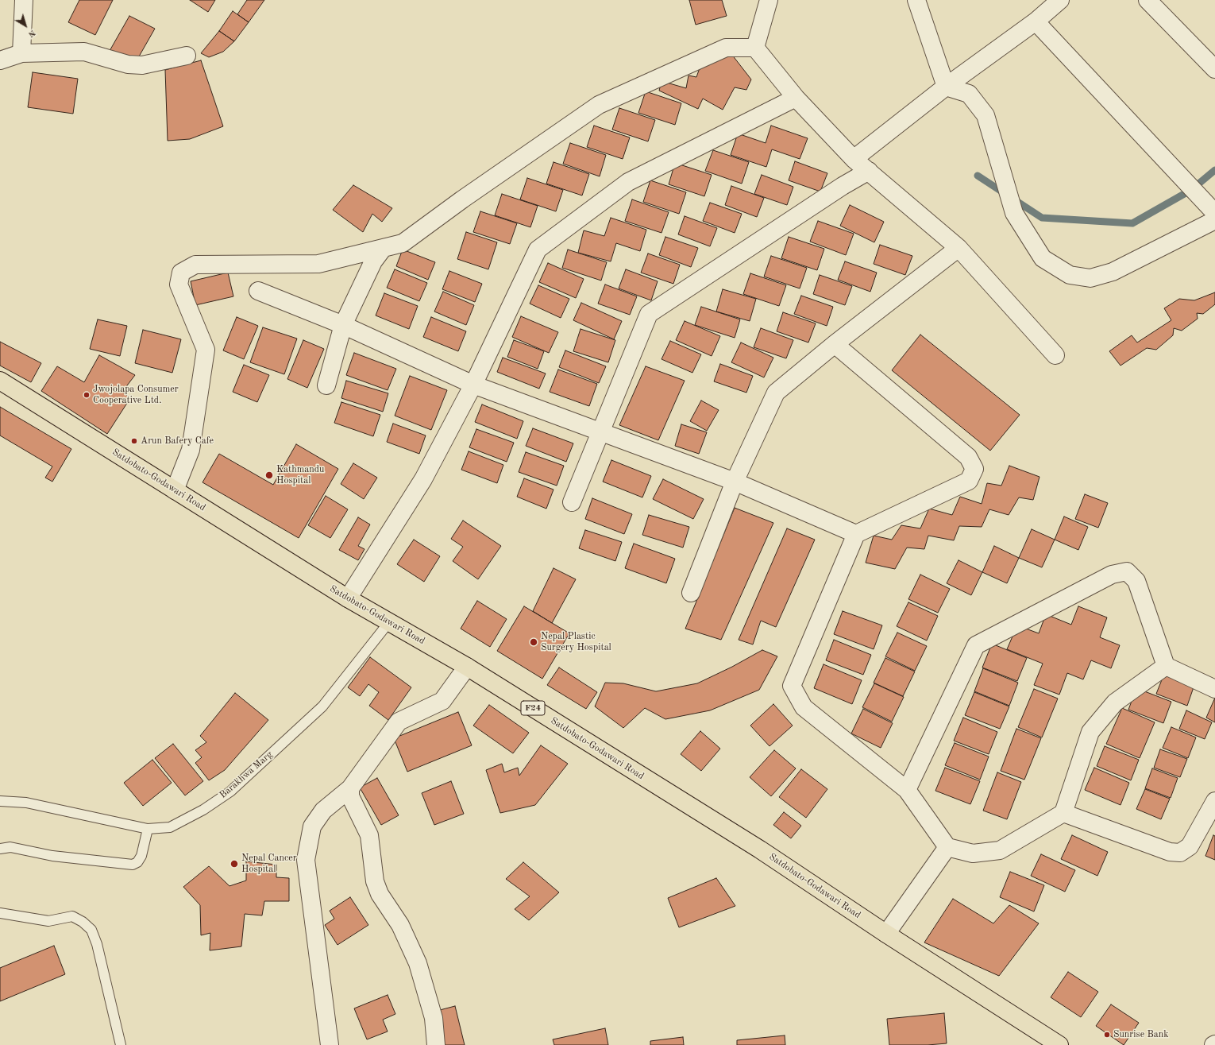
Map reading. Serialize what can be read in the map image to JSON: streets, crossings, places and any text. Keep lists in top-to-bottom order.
{
  "streets": {
    "main road": ["Satdobato-Godawari Road", "F24"],
    "lane": ["Barakhwa Marg"]
  },
  "crossings": [
    ["Satdobato-Godawari Road", "Barakhwa Marg"]
  ],
  "places": [
    "Jwojolapa Consumer Cooperative Ltd.",
    "Arun Bafery Cafe",
    "Kathmandu Hospital",
    "Nepal Plastic Surgery Hospital",
    "Nepal Cancer Hospital",
    "Sunrise Bank"
  ],
  "north": "bottom right"
}
